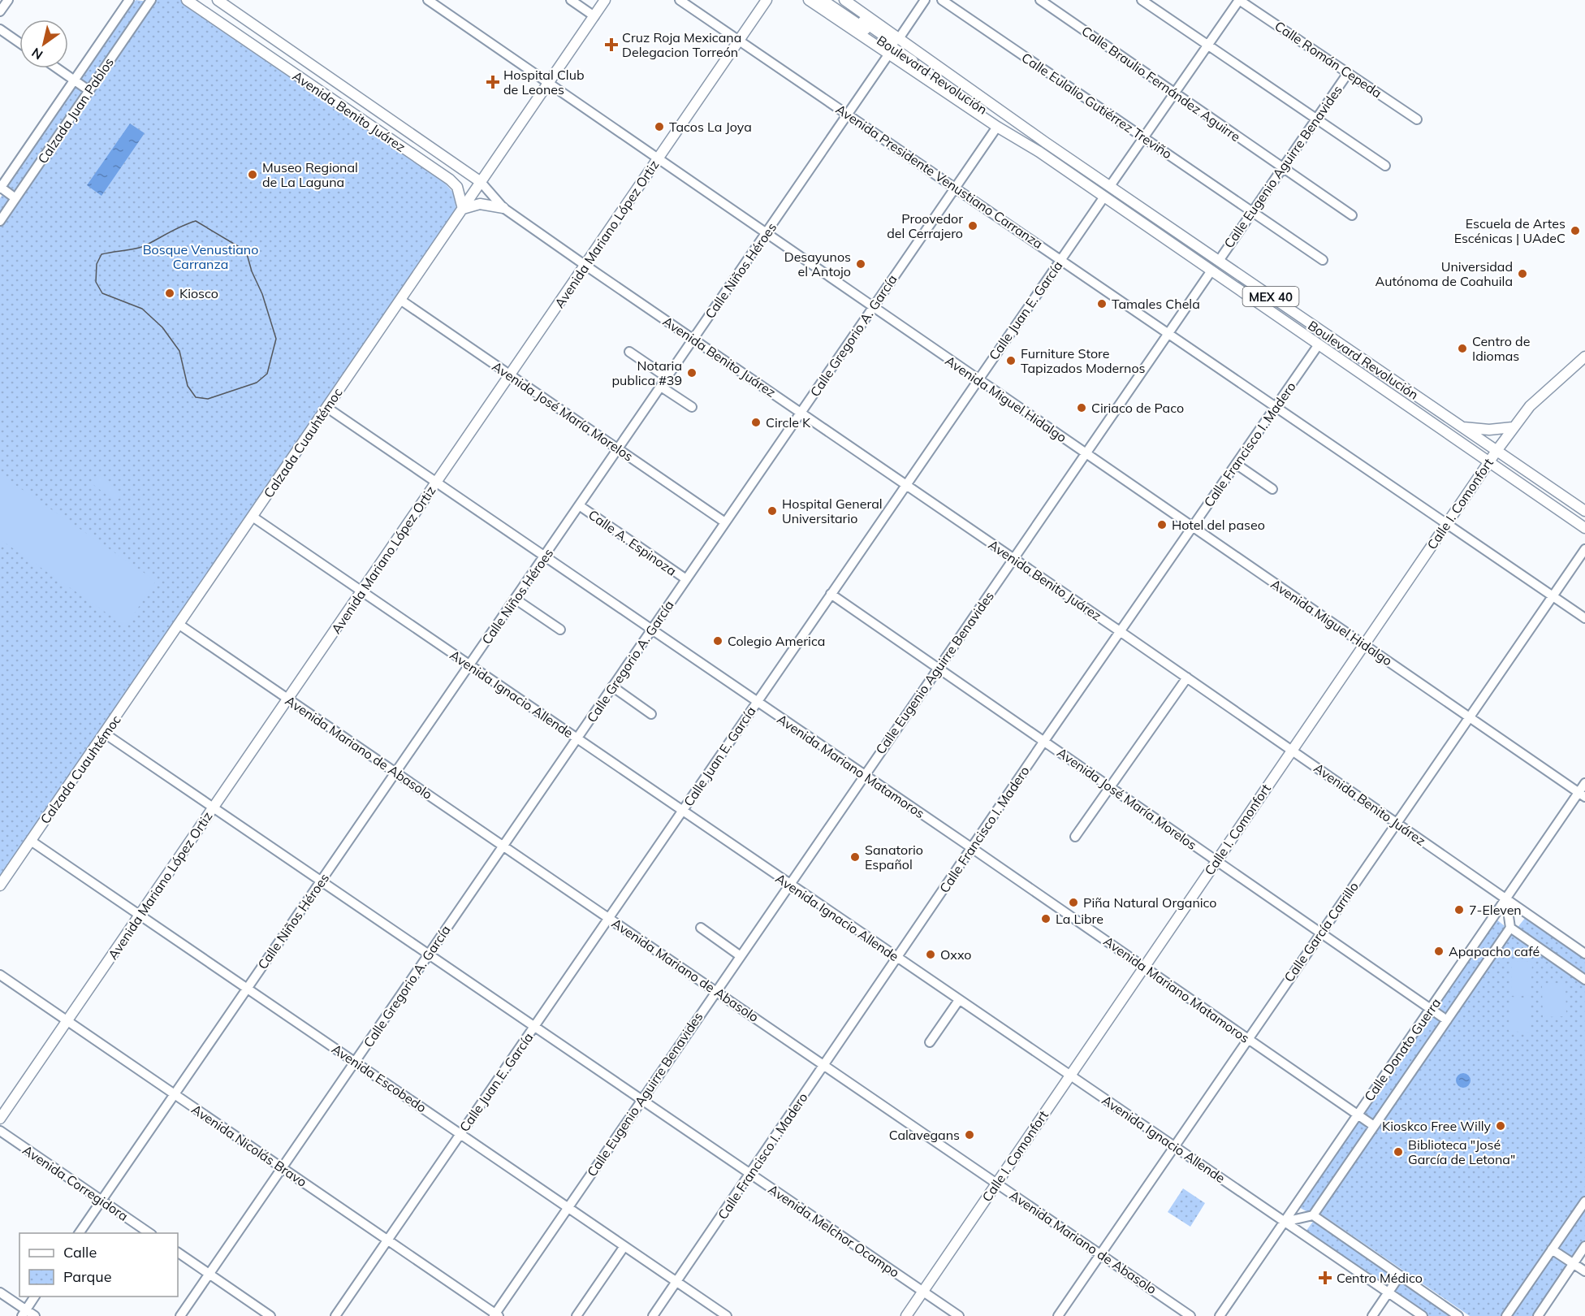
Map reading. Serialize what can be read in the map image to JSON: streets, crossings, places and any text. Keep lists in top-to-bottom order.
{
  "streets": {
    "main road": [
      "Boulevard Revolución",
      "Avenida Benito Juárez",
      "Avenida Mariano López Ortiz",
      "MEX 40",
      "Calzada Cuauhtémoc",
      "Calle I. Comonfort"
    ],
    "street": [
      "Calle Román Cepeda",
      "Calle Braulio Fernández Aguirre",
      "Calle Eulalio Gutiérrez Treviño",
      "Calzada Juan Pablos",
      "Calle Eugenio Aguirre Benavides",
      "Avenida Presidente Venustiano Carranza",
      "Calle Niños Héroes",
      "Calle Juan E. García",
      "Calle Gregorio A. García",
      "Avenida Miguel Hidalgo",
      "Avenida José María Morelos",
      "Calle Francisco I. Madero",
      "Calle A. Espinoza",
      "Avenida Ignacio Allende",
      "Avenida Mariano de Abasolo",
      "Avenida Mariano Matamoros",
      "Calle García Carrillo",
      "Calle Donato Guerra",
      "Avenida Escobedo",
      "Avenida Nicolás Bravo",
      "Avenida Corregidora",
      "Avenida Melchor Ocampo"
    ]
  },
  "crossings": [
    ["Calle Román Cepeda", "Calle Eugenio Aguirre Benavides"],
    ["Boulevard Revolución", "Calle Eugenio Aguirre Benavides"],
    ["Boulevard Revolución", "MEX 40"],
    ["Boulevard Revolución", "Calle I. Comonfort"],
    ["Calle Braulio Fernández Aguirre", "Calle Eugenio Aguirre Benavides"],
    ["Calle Eulalio Gutiérrez Treviño", "Calle Eugenio Aguirre Benavides"],
    ["Avenida Benito Juárez", "Calle Eugenio Aguirre Benavides"],
    ["Avenida Benito Juárez", "Avenida Mariano López Ortiz"],
    ["Avenida Benito Juárez", "Calle Niños Héroes"],
    ["Avenida Benito Juárez", "Calle Juan E. García"],
    ["Avenida Benito Juárez", "Calle Gregorio A. García"],
    ["Avenida Benito Juárez", "Calzada Cuauhtémoc"],
    ["Avenida Benito Juárez", "Calle Francisco I. Madero"],
    ["Avenida Benito Juárez", "Calle I. Comonfort"],
    ["Avenida Benito Juárez", "Calle García Carrillo"],
    ["Avenida Benito Juárez", "Calle Donato Guerra"],
    ["Calle Eugenio Aguirre Benavides", "Avenida Presidente Venustiano Carranza"],
    ["Calle Eugenio Aguirre Benavides", "MEX 40"],
    ["Calle Eugenio Aguirre Benavides", "Avenida Miguel Hidalgo"],
    ["Calle Eugenio Aguirre Benavides", "Avenida José María Morelos"],
    ["Calle Eugenio Aguirre Benavides", "Avenida Ignacio Allende"],
    ["Calle Eugenio Aguirre Benavides", "Avenida Mariano de Abasolo"],
    ["Calle Eugenio Aguirre Benavides", "Avenida Mariano Matamoros"],
    ["Calle Eugenio Aguirre Benavides", "Avenida Escobedo"],
    ["Calle Eugenio Aguirre Benavides", "Avenida Nicolás Bravo"],
    ["Calle Eugenio Aguirre Benavides", "Avenida Melchor Ocampo"],
    ["Avenida Presidente Venustiano Carranza", "Avenida Mariano López Ortiz"],
    ["Avenida Presidente Venustiano Carranza", "Calle Niños Héroes"],
    ["Avenida Presidente Venustiano Carranza", "Calle Juan E. García"],
    ["Avenida Presidente Venustiano Carranza", "Calle Gregorio A. García"],
    ["Avenida Presidente Venustiano Carranza", "Calle Francisco I. Madero"],
    ["Avenida Presidente Venustiano Carranza", "Calle I. Comonfort"],
    ["Avenida Presidente Venustiano Carranza", "Calle García Carrillo"],
    ["Avenida Mariano López Ortiz", "Avenida Miguel Hidalgo"],
    ["Avenida Mariano López Ortiz", "Avenida José María Morelos"],
    ["Avenida Mariano López Ortiz", "Avenida Ignacio Allende"],
    ["Avenida Mariano López Ortiz", "Avenida Mariano de Abasolo"],
    ["Avenida Mariano López Ortiz", "Avenida Mariano Matamoros"],
    ["Avenida Mariano López Ortiz", "Avenida Escobedo"],
    ["Avenida Mariano López Ortiz", "Avenida Nicolás Bravo"],
    ["Avenida Mariano López Ortiz", "Avenida Melchor Ocampo"],
    ["Calle Niños Héroes", "MEX 40"],
    ["Calle Niños Héroes", "Avenida Miguel Hidalgo"],
    ["Calle Niños Héroes", "Avenida José María Morelos"],
    ["Calle Niños Héroes", "Calle A. Espinoza"],
    ["Calle Niños Héroes", "Avenida Ignacio Allende"],
    ["Calle Niños Héroes", "Avenida Mariano de Abasolo"],
    ["Calle Niños Héroes", "Avenida Mariano Matamoros"],
    ["Calle Niños Héroes", "Avenida Escobedo"],
    ["Calle Niños Héroes", "Avenida Nicolás Bravo"],
    ["Calle Niños Héroes", "Avenida Corregidora"],
    ["Calle Niños Héroes", "Avenida Melchor Ocampo"],
    ["MEX 40", "Calle Juan E. García"],
    ["MEX 40", "Calle Gregorio A. García"],
    ["MEX 40", "Calle Francisco I. Madero"],
    ["MEX 40", "Calle I. Comonfort"],
    ["Calle Juan E. García", "Avenida Miguel Hidalgo"],
    ["Calle Juan E. García", "Avenida José María Morelos"],
    ["Calle Juan E. García", "Avenida Ignacio Allende"],
    ["Calle Juan E. García", "Avenida Mariano de Abasolo"],
    ["Calle Juan E. García", "Avenida Mariano Matamoros"],
    ["Calle Juan E. García", "Avenida Escobedo"],
    ["Calle Juan E. García", "Avenida Nicolás Bravo"],
    ["Calle Juan E. García", "Avenida Melchor Ocampo"],
    ["Calle Gregorio A. García", "Avenida Miguel Hidalgo"],
    ["Calle Gregorio A. García", "Avenida José María Morelos"],
    ["Calle Gregorio A. García", "Calle A. Espinoza"],
    ["Calle Gregorio A. García", "Avenida Ignacio Allende"],
    ["Calle Gregorio A. García", "Avenida Mariano de Abasolo"],
    ["Calle Gregorio A. García", "Avenida Mariano Matamoros"],
    ["Calle Gregorio A. García", "Avenida Escobedo"],
    ["Calle Gregorio A. García", "Avenida Nicolás Bravo"],
    ["Calle Gregorio A. García", "Avenida Melchor Ocampo"],
    ["Avenida Miguel Hidalgo", "Calzada Cuauhtémoc"],
    ["Avenida Miguel Hidalgo", "Calle Francisco I. Madero"],
    ["Avenida Miguel Hidalgo", "Calle I. Comonfort"],
    ["Avenida Miguel Hidalgo", "Calle García Carrillo"],
    ["Avenida Miguel Hidalgo", "Calle Donato Guerra"],
    ["Avenida José María Morelos", "Calzada Cuauhtémoc"],
    ["Avenida José María Morelos", "Calle Francisco I. Madero"],
    ["Avenida José María Morelos", "Calle I. Comonfort"],
    ["Avenida José María Morelos", "Calle García Carrillo"],
    ["Avenida José María Morelos", "Calle Donato Guerra"],
    ["Calzada Cuauhtémoc", "Avenida Ignacio Allende"],
    ["Calzada Cuauhtémoc", "Avenida Mariano de Abasolo"],
    ["Calzada Cuauhtémoc", "Avenida Mariano Matamoros"],
    ["Calzada Cuauhtémoc", "Avenida Escobedo"],
    ["Calzada Cuauhtémoc", "Avenida Melchor Ocampo"],
    ["Calle Francisco I. Madero", "Avenida Ignacio Allende"],
    ["Calle Francisco I. Madero", "Avenida Mariano de Abasolo"],
    ["Calle Francisco I. Madero", "Avenida Mariano Matamoros"],
    ["Calle Francisco I. Madero", "Avenida Escobedo"],
    ["Calle Francisco I. Madero", "Avenida Melchor Ocampo"],
    ["Calle I. Comonfort", "Avenida Ignacio Allende"],
    ["Calle I. Comonfort", "Avenida Mariano de Abasolo"],
    ["Calle I. Comonfort", "Avenida Mariano Matamoros"],
    ["Calle I. Comonfort", "Avenida Melchor Ocampo"],
    ["Avenida Ignacio Allende", "Calle García Carrillo"],
    ["Avenida Ignacio Allende", "Calle Donato Guerra"],
    ["Avenida Mariano de Abasolo", "Calle García Carrillo"],
    ["Avenida Mariano Matamoros", "Calle García Carrillo"],
    ["Avenida Mariano Matamoros", "Calle Donato Guerra"]
  ],
  "parks": ["Bosque Venustiano Carranza"],
  "places": {
    "health": ["Cruz Roja Mexicana Delegacion Torreón", "Hospital Club de Leones", "Centro Médico"],
    "other": [
      "Tacos La Joya",
      "Museo Regional de La Laguna",
      "Proovedor del Cerrajero",
      "Escuela de Artes Escénicas | UAdeC",
      "Desayunos el Antojo",
      "Universidad Autónoma de Coahuila",
      "Kiosco",
      "Tamales Chela",
      "Centro de Idiomas",
      "Furniture Store Tapizados Modernos",
      "Notaria publica #39",
      "Ciriaco de Paco",
      "Circle K",
      "Hospital General Universitario",
      "Hotel del paseo",
      "Colegio America",
      "Sanatorio Español",
      "Piña Natural Organico",
      "7-Eleven",
      "La Libre",
      "Apapacho café",
      "Oxxo",
      "Kioskco Free Willy",
      "Calavegans",
      "Biblioteca \"José García de Letona\""
    ]
  },
  "legend": ["Calle", "Parque"],
  "north": "bottom left"
}
